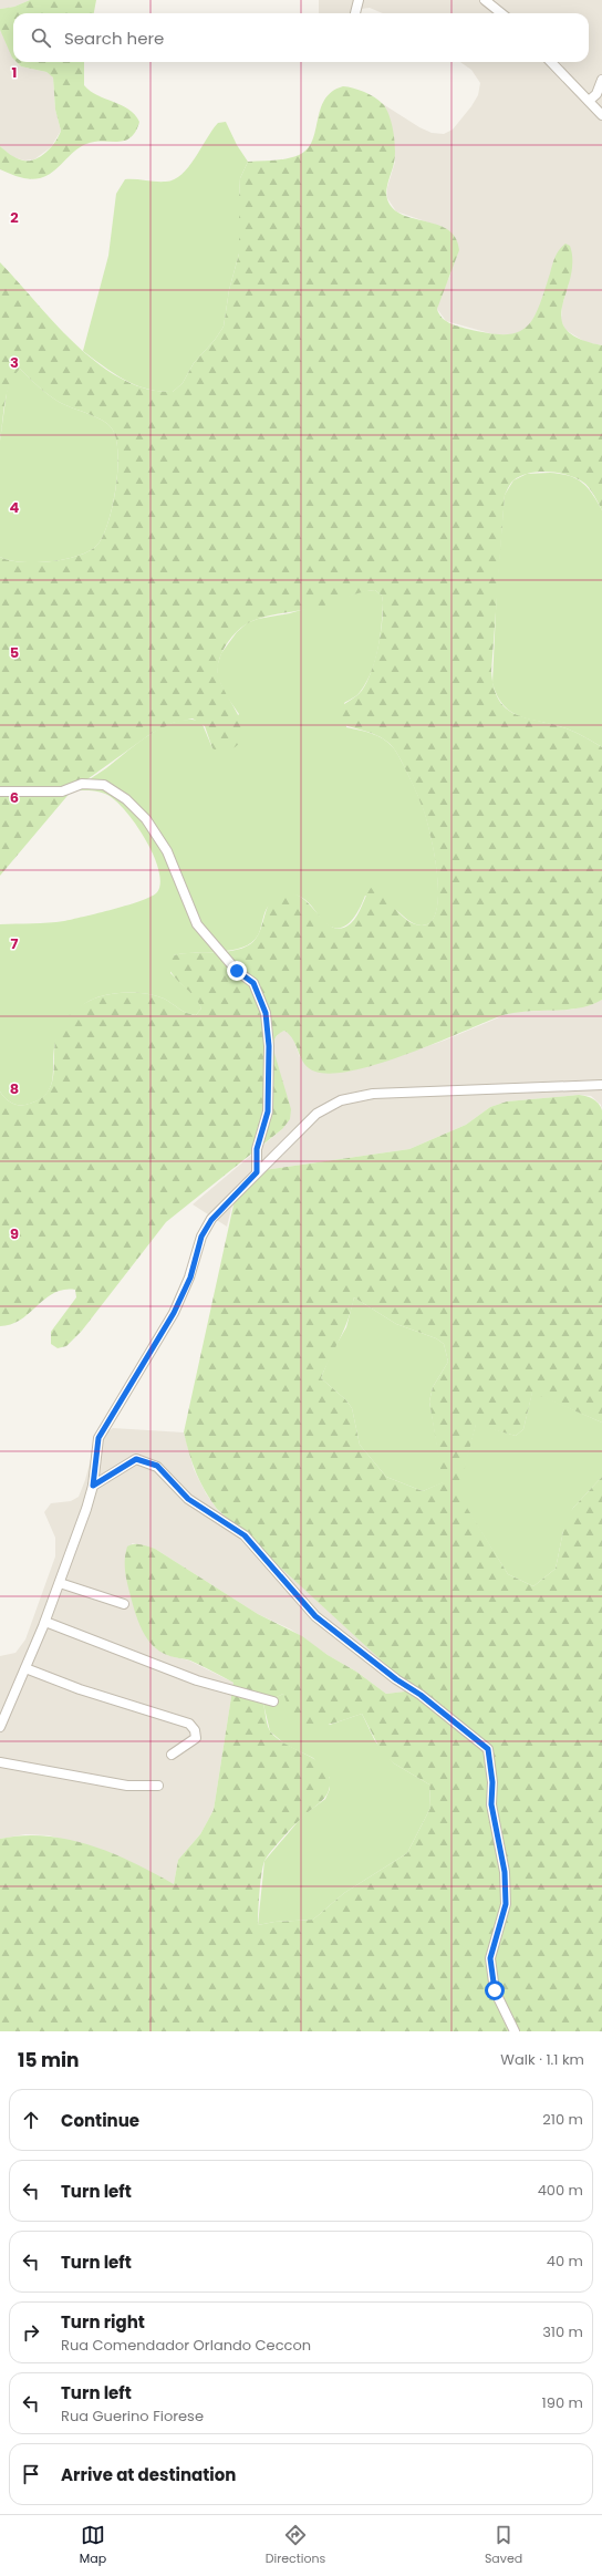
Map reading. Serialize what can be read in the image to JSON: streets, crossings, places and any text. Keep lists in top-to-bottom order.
{
  "page": {
    "search": "Search here",
    "heading": ["15 min", "Walk · 1.1 km"],
    "list": [
      ["Continue", "210 m"],
      ["Turn left", "400 m"],
      ["Turn left", "40 m"],
      ["Turn right", "Rua Comendador Orlando Ceccon", "310 m"],
      ["Turn left", "Rua Guerino Fiorese", "190 m"],
      "Arrive at destination"
    ],
    "nav": ["Map", "Directions", "Saved"]
  },
  "grid": {
    "rows": [
      "1",
      "2",
      "3",
      "4",
      "5",
      "6",
      "7",
      "8",
      "9"
    ]
  }
}
